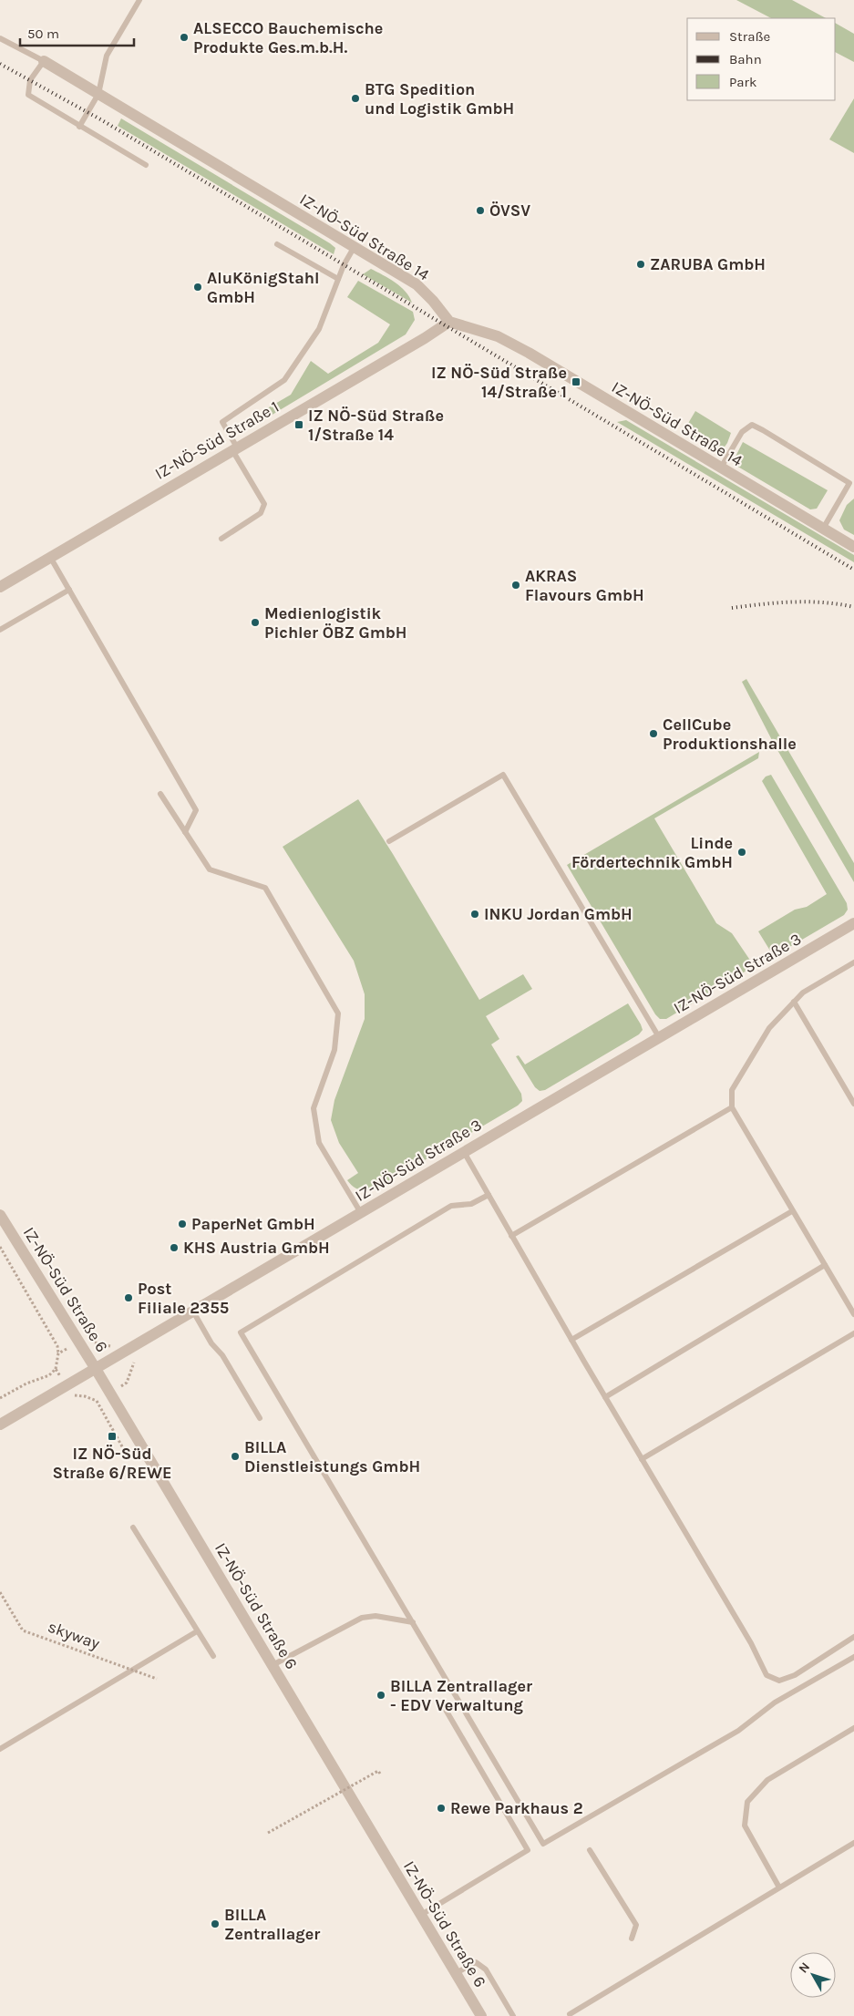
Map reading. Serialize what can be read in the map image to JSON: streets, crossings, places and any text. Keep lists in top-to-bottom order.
{
  "streets": {
    "street": [
      "IZ-NÖ-Süd Straße 14",
      "IZ-NÖ-Süd Straße 1",
      "IZ-NÖ-Süd Straße 3",
      "IZ-NÖ-Süd Straße 6"
    ],
    "path": ["skyway"]
  },
  "crossings": [
    ["IZ-NÖ-Süd Straße 14", "IZ-NÖ-Süd Straße 1"],
    ["IZ-NÖ-Süd Straße 3", "IZ-NÖ-Süd Straße 6"]
  ],
  "places": {
    "other": [
      "ALSECCO Bauchemische Produkte Ges.m.b.H.",
      "BTG Spedition und Logistik GmbH",
      "ÖVSV",
      "ZARUBA GmbH",
      "AluKönigStahl GmbH",
      "AKRAS Flavours GmbH",
      "Medienlogistik Pichler ÖBZ GmbH",
      "CellCube Produktionshalle",
      "Linde Fördertechnik GmbH",
      "INKU Jordan GmbH",
      "PaperNet GmbH",
      "KHS Austria GmbH",
      "Post Filiale 2355",
      "BILLA Dienstleistungs GmbH",
      "BILLA Zentrallager - EDV Verwaltung",
      "Rewe Parkhaus 2",
      "BILLA Zentrallager"
    ],
    "transit": ["IZ NÖ-Süd Straße 14/Straße 1", "IZ NÖ-Süd Straße 1/Straße 14", "IZ NÖ-Süd Straße 6/REWE"]
  },
  "legend": ["Straße", "Bahn", "Park"],
  "scale_bar": "50 m",
  "north": "top left"
}
